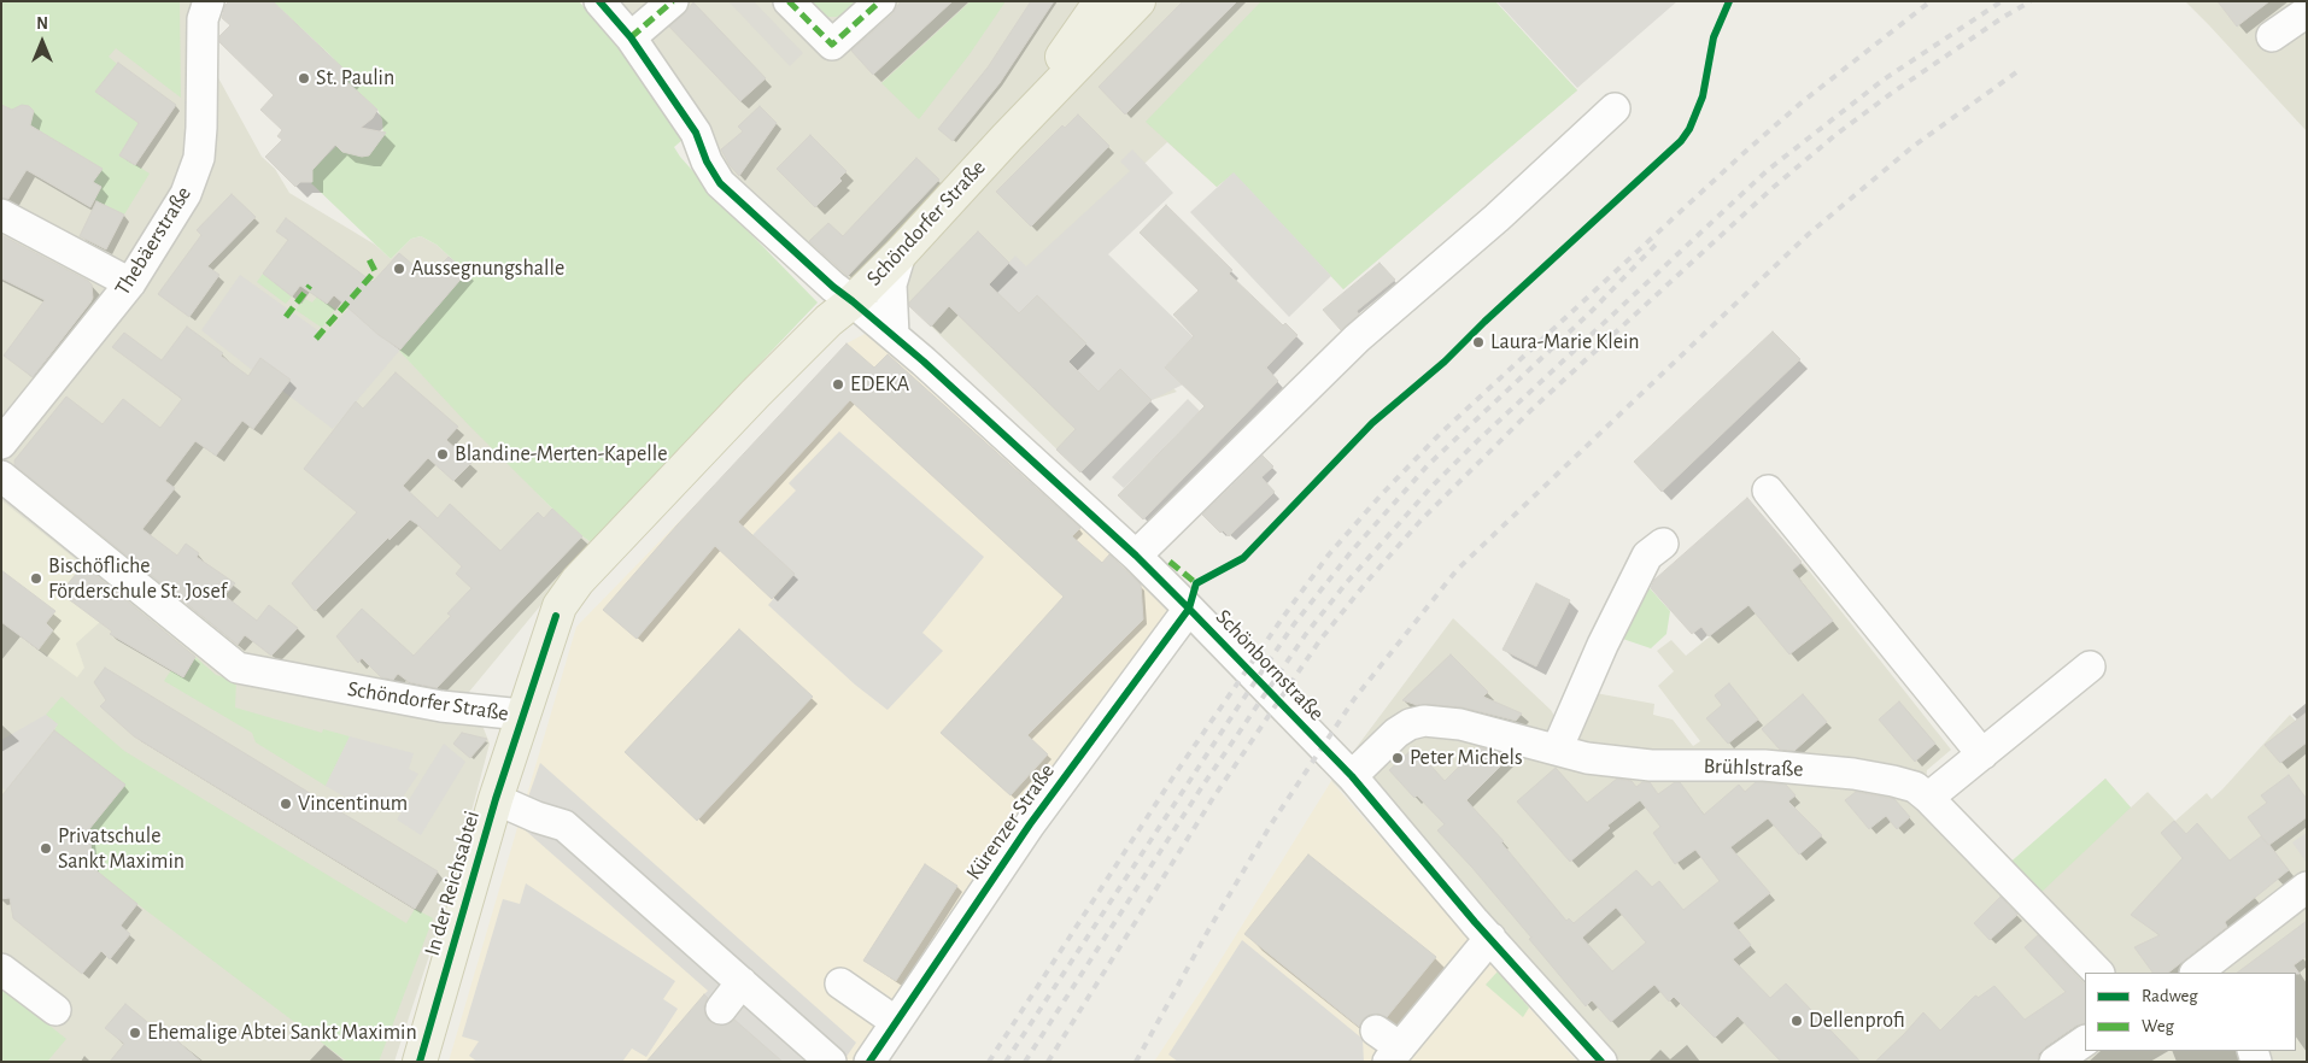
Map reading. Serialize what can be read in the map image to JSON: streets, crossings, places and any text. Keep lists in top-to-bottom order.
{
  "streets": {
    "main road": ["Schöndorfer Straße", "In der Reichsabtei"],
    "street": [
      "Thebäerstraße",
      "Schönbornstraße",
      "Brühlstraße",
      "Kürenzer Straße"
    ]
  },
  "crossings": [
    ["Schöndorfer Straße", "Schönbornstraße"],
    ["Schöndorfer Straße", "In der Reichsabtei"],
    ["Schönbornstraße", "Brühlstraße"],
    ["Schönbornstraße", "Kürenzer Straße"]
  ],
  "places": [
    "St. Paulin",
    "Aussegnungshalle",
    "Laura-Marie Klein",
    "EDEKA",
    "Blandine-Merten-Kapelle",
    "Bischöfliche Förderschule St. Josef",
    "Peter Michels",
    "Vincentinum",
    "Privatschule Sankt Maximin",
    "Dellenprofi",
    "Ehemalige Abtei Sankt Maximin"
  ],
  "legend": ["Radweg", "Weg"],
  "north": "top"
}
